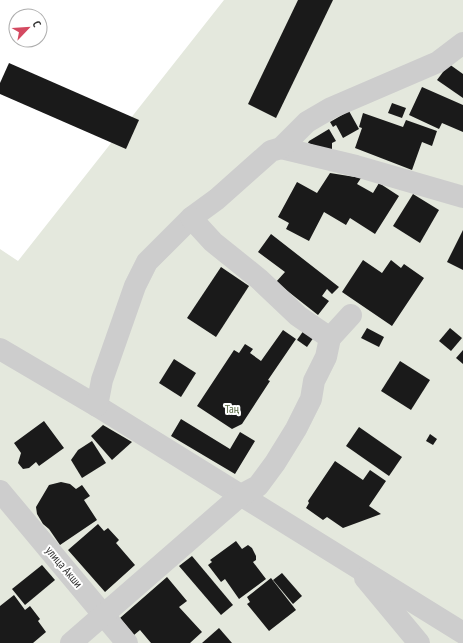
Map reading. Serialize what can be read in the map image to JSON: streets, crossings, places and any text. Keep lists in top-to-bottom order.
{
  "streets": {
    "street": ["улица Акши"]
  },
  "parks": ["Таң"],
  "north": "top right"
}
